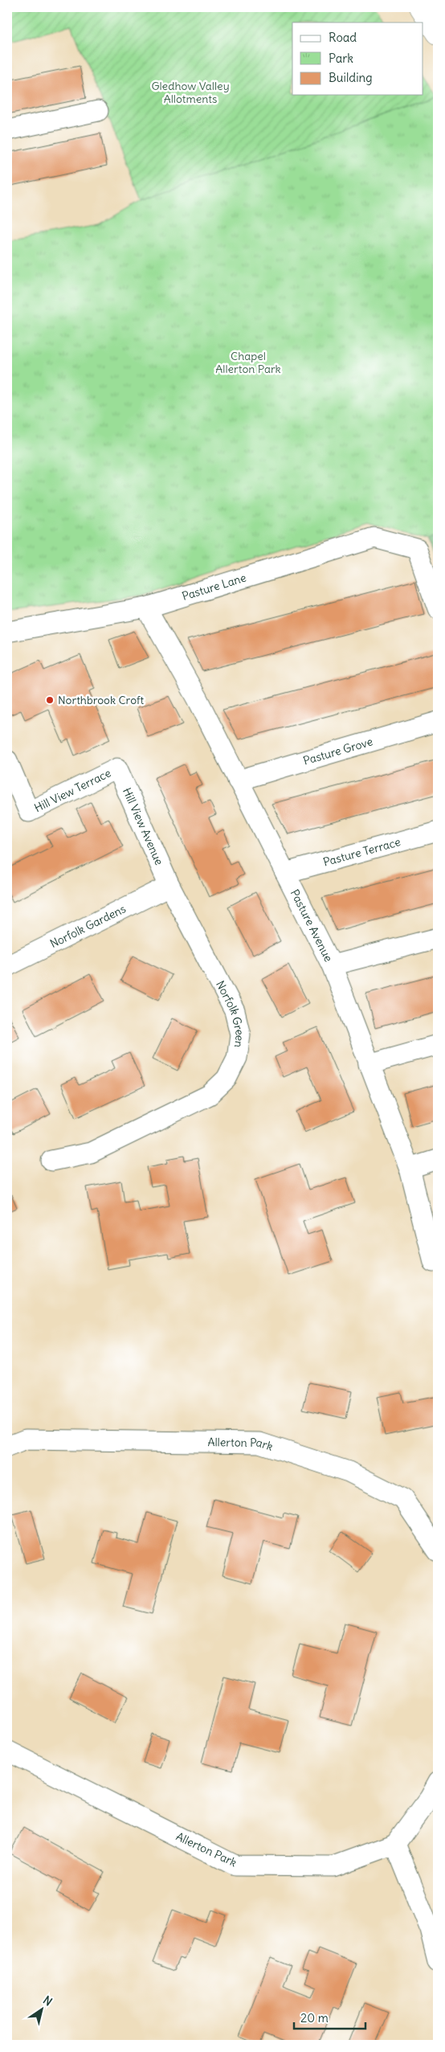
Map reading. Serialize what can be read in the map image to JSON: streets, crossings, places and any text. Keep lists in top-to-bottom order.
{
  "streets": {
    "street": [
      "Pasture Lane",
      "Pasture Grove",
      "Hill View Terrace",
      "Hill View Avenue",
      "Pasture Terrace",
      "Norfolk Gardens",
      "Pasture Avenue",
      "Norfolk Green",
      "Allerton Park"
    ]
  },
  "crossings": [
    ["Pasture Lane", "Pasture Avenue"],
    ["Pasture Grove", "Pasture Avenue"],
    ["Hill View Terrace", "Hill View Avenue"],
    ["Hill View Avenue", "Norfolk Gardens"],
    ["Hill View Avenue", "Norfolk Green"],
    ["Pasture Terrace", "Pasture Avenue"],
    ["Norfolk Gardens", "Norfolk Green"]
  ],
  "parks": ["Gledhow Valley Allotments", "Chapel Allerton Park"],
  "places": ["Northbrook Croft"],
  "legend": ["Road", "Park", "Building"],
  "scale_bar": "20 m",
  "north": "top right"
}
